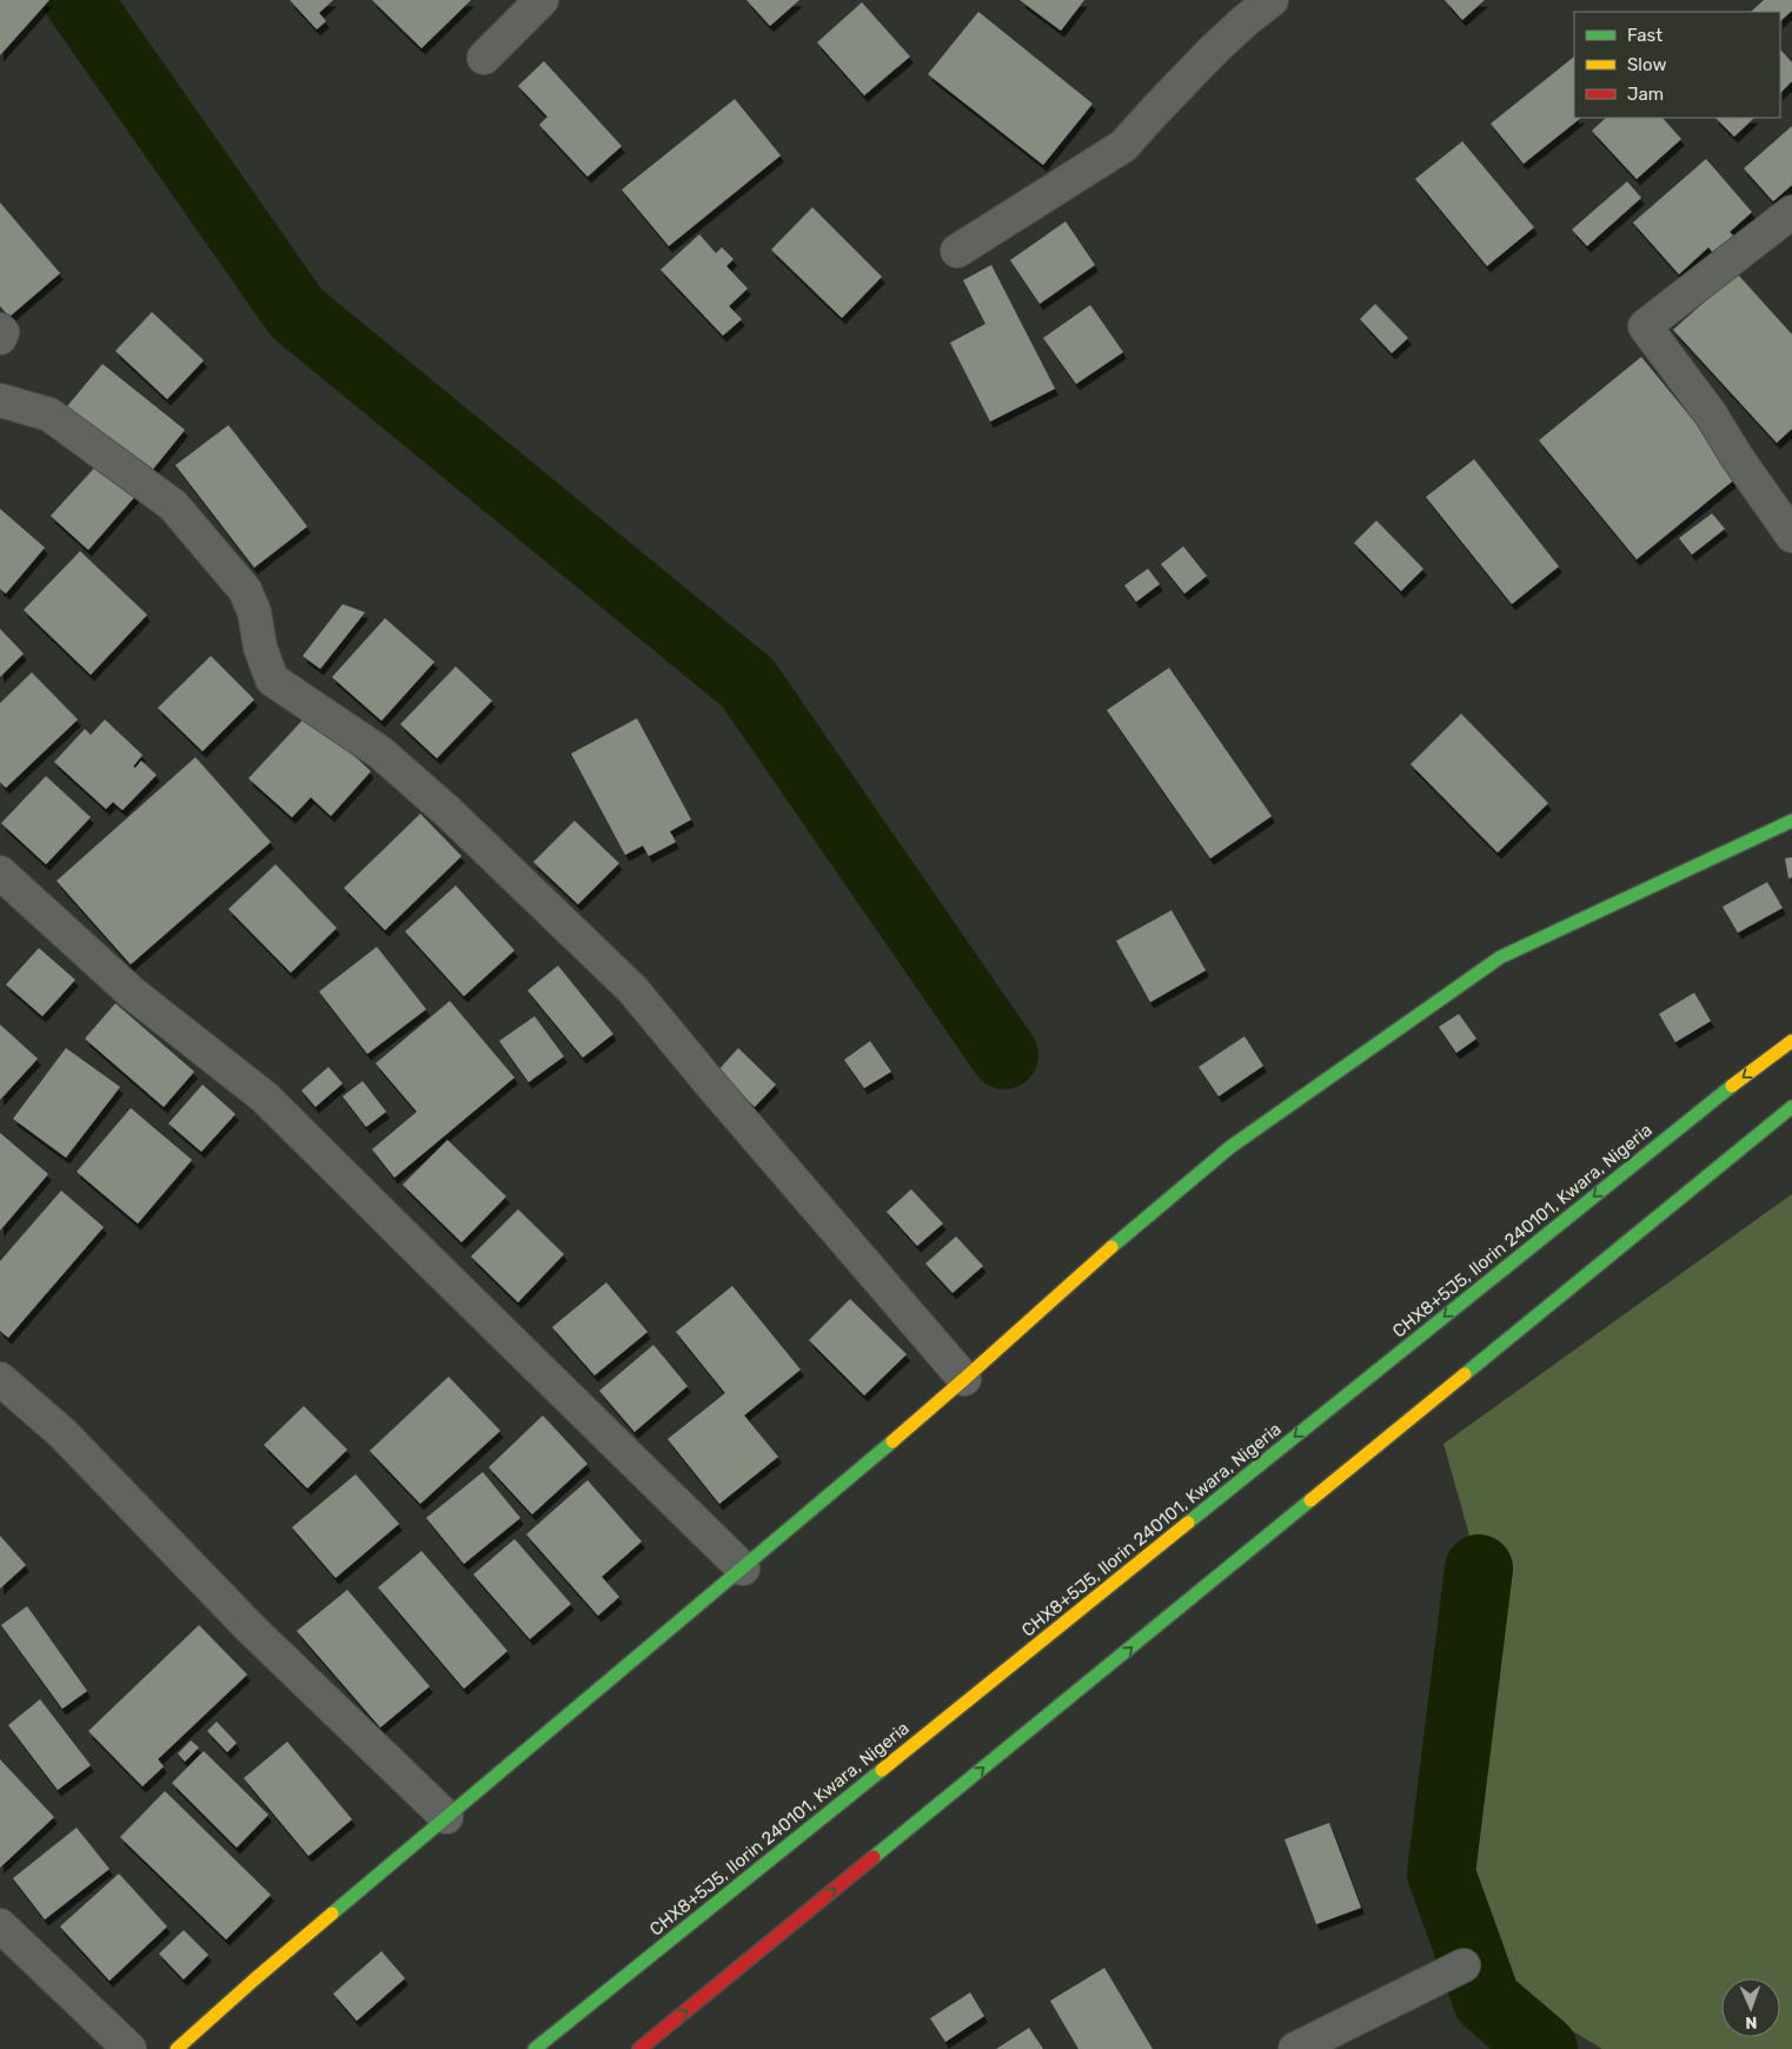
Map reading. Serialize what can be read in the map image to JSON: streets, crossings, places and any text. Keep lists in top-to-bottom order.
{
  "streets": {
    "main road": ["CHX8+5J5, Ilorin 240101, Kwara, Nigeria"]
  },
  "legend": ["Fast", "Slow", "Jam"],
  "north": "bottom"
}
